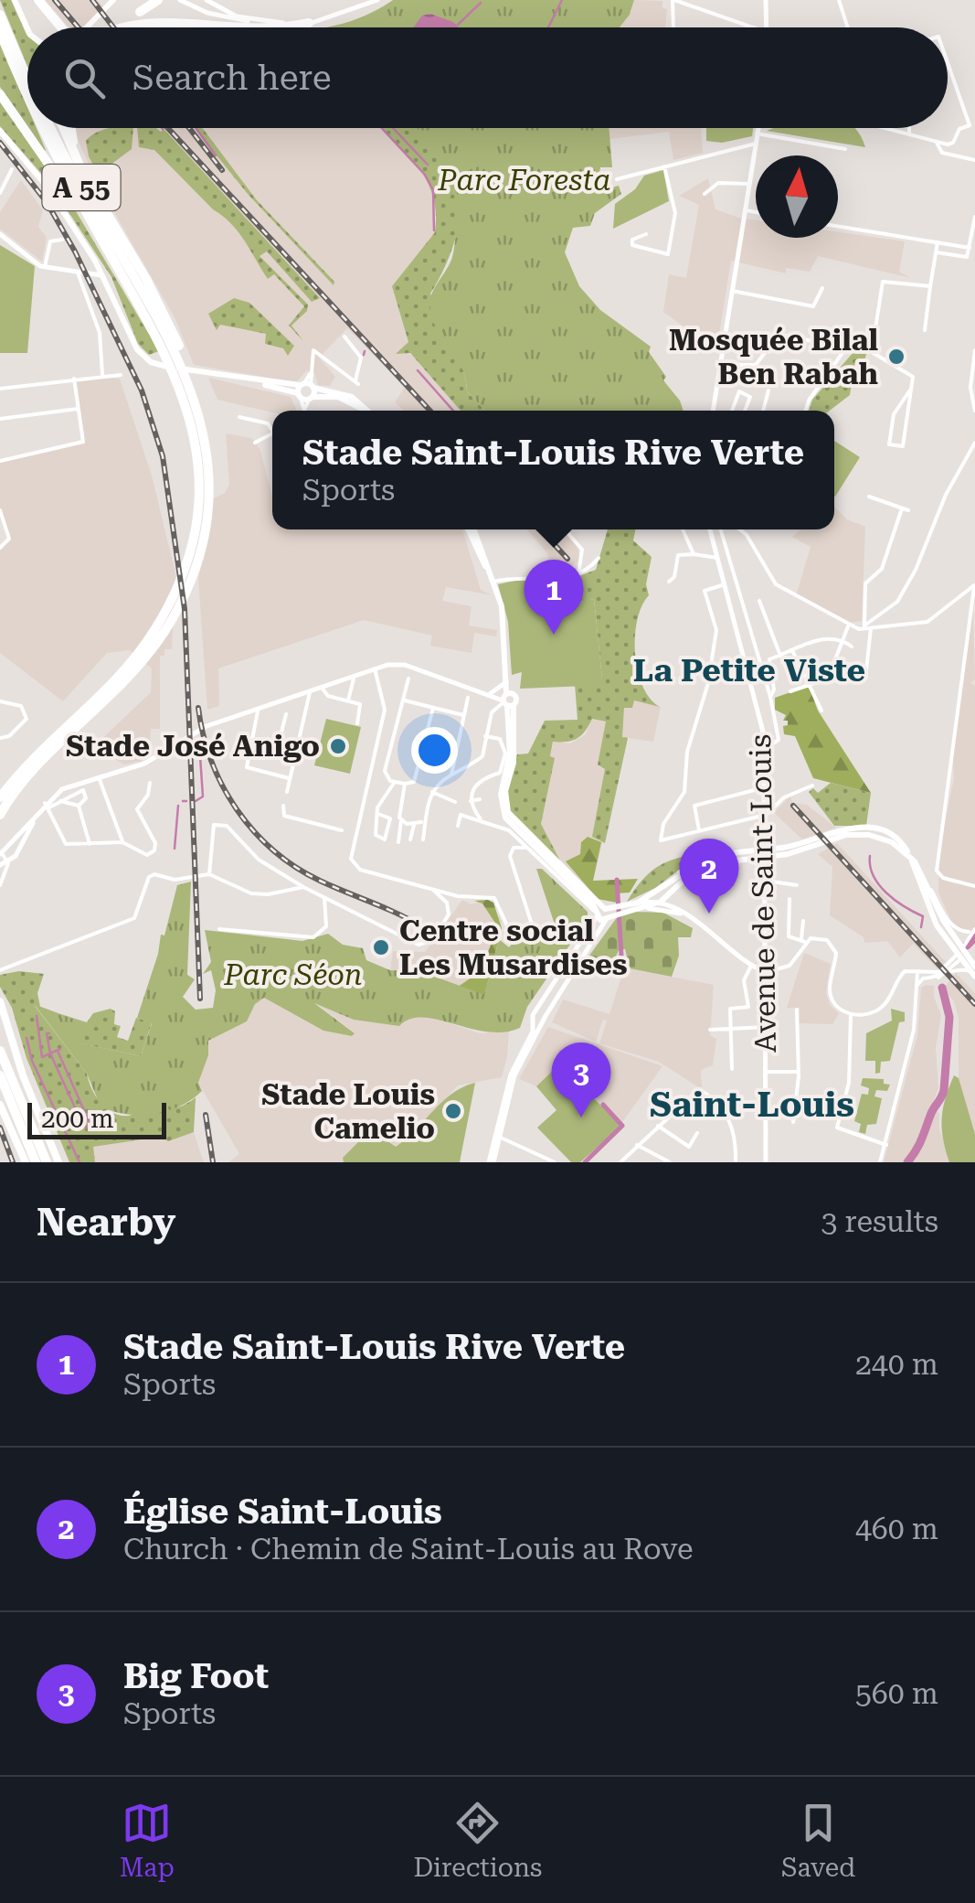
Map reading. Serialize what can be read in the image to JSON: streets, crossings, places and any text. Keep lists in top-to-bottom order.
{
  "streets": {
    "highway": ["A 55"],
    "street": ["Avenue de Saint-Louis"]
  },
  "districts": ["La Petite Viste", "Saint-Louis"],
  "parks": ["Parc Foresta", "Parc Séon"],
  "places": [
    "Mosquée Bilal Ben Rabah",
    "Stade José Anigo",
    "Centre social Les Musardises",
    "Stade Louis Camelio"
  ],
  "scale_bar": "200 m",
  "north": "top",
  "page": {
    "search": "Search here",
    "popup": ["Stade Saint-Louis Rive Verte", "Sports"],
    "pins": ["1", "2", "3"],
    "scale": "200 m",
    "heading": ["Nearby", "3 results"],
    "list": [
      {
        "mark": "1",
        "name": "Stade Saint-Louis Rive Verte",
        "note": "Sports",
        "value": "240 m"
      },
      {
        "mark": "2",
        "name": "Église Saint-Louis",
        "note": "Church · Chemin de Saint-Louis au Rove",
        "value": "460 m"
      },
      {
        "mark": "3",
        "name": "Big Foot",
        "note": "Sports",
        "value": "560 m"
      }
    ],
    "nav": ["Map", "Directions", "Saved"]
  }
}
